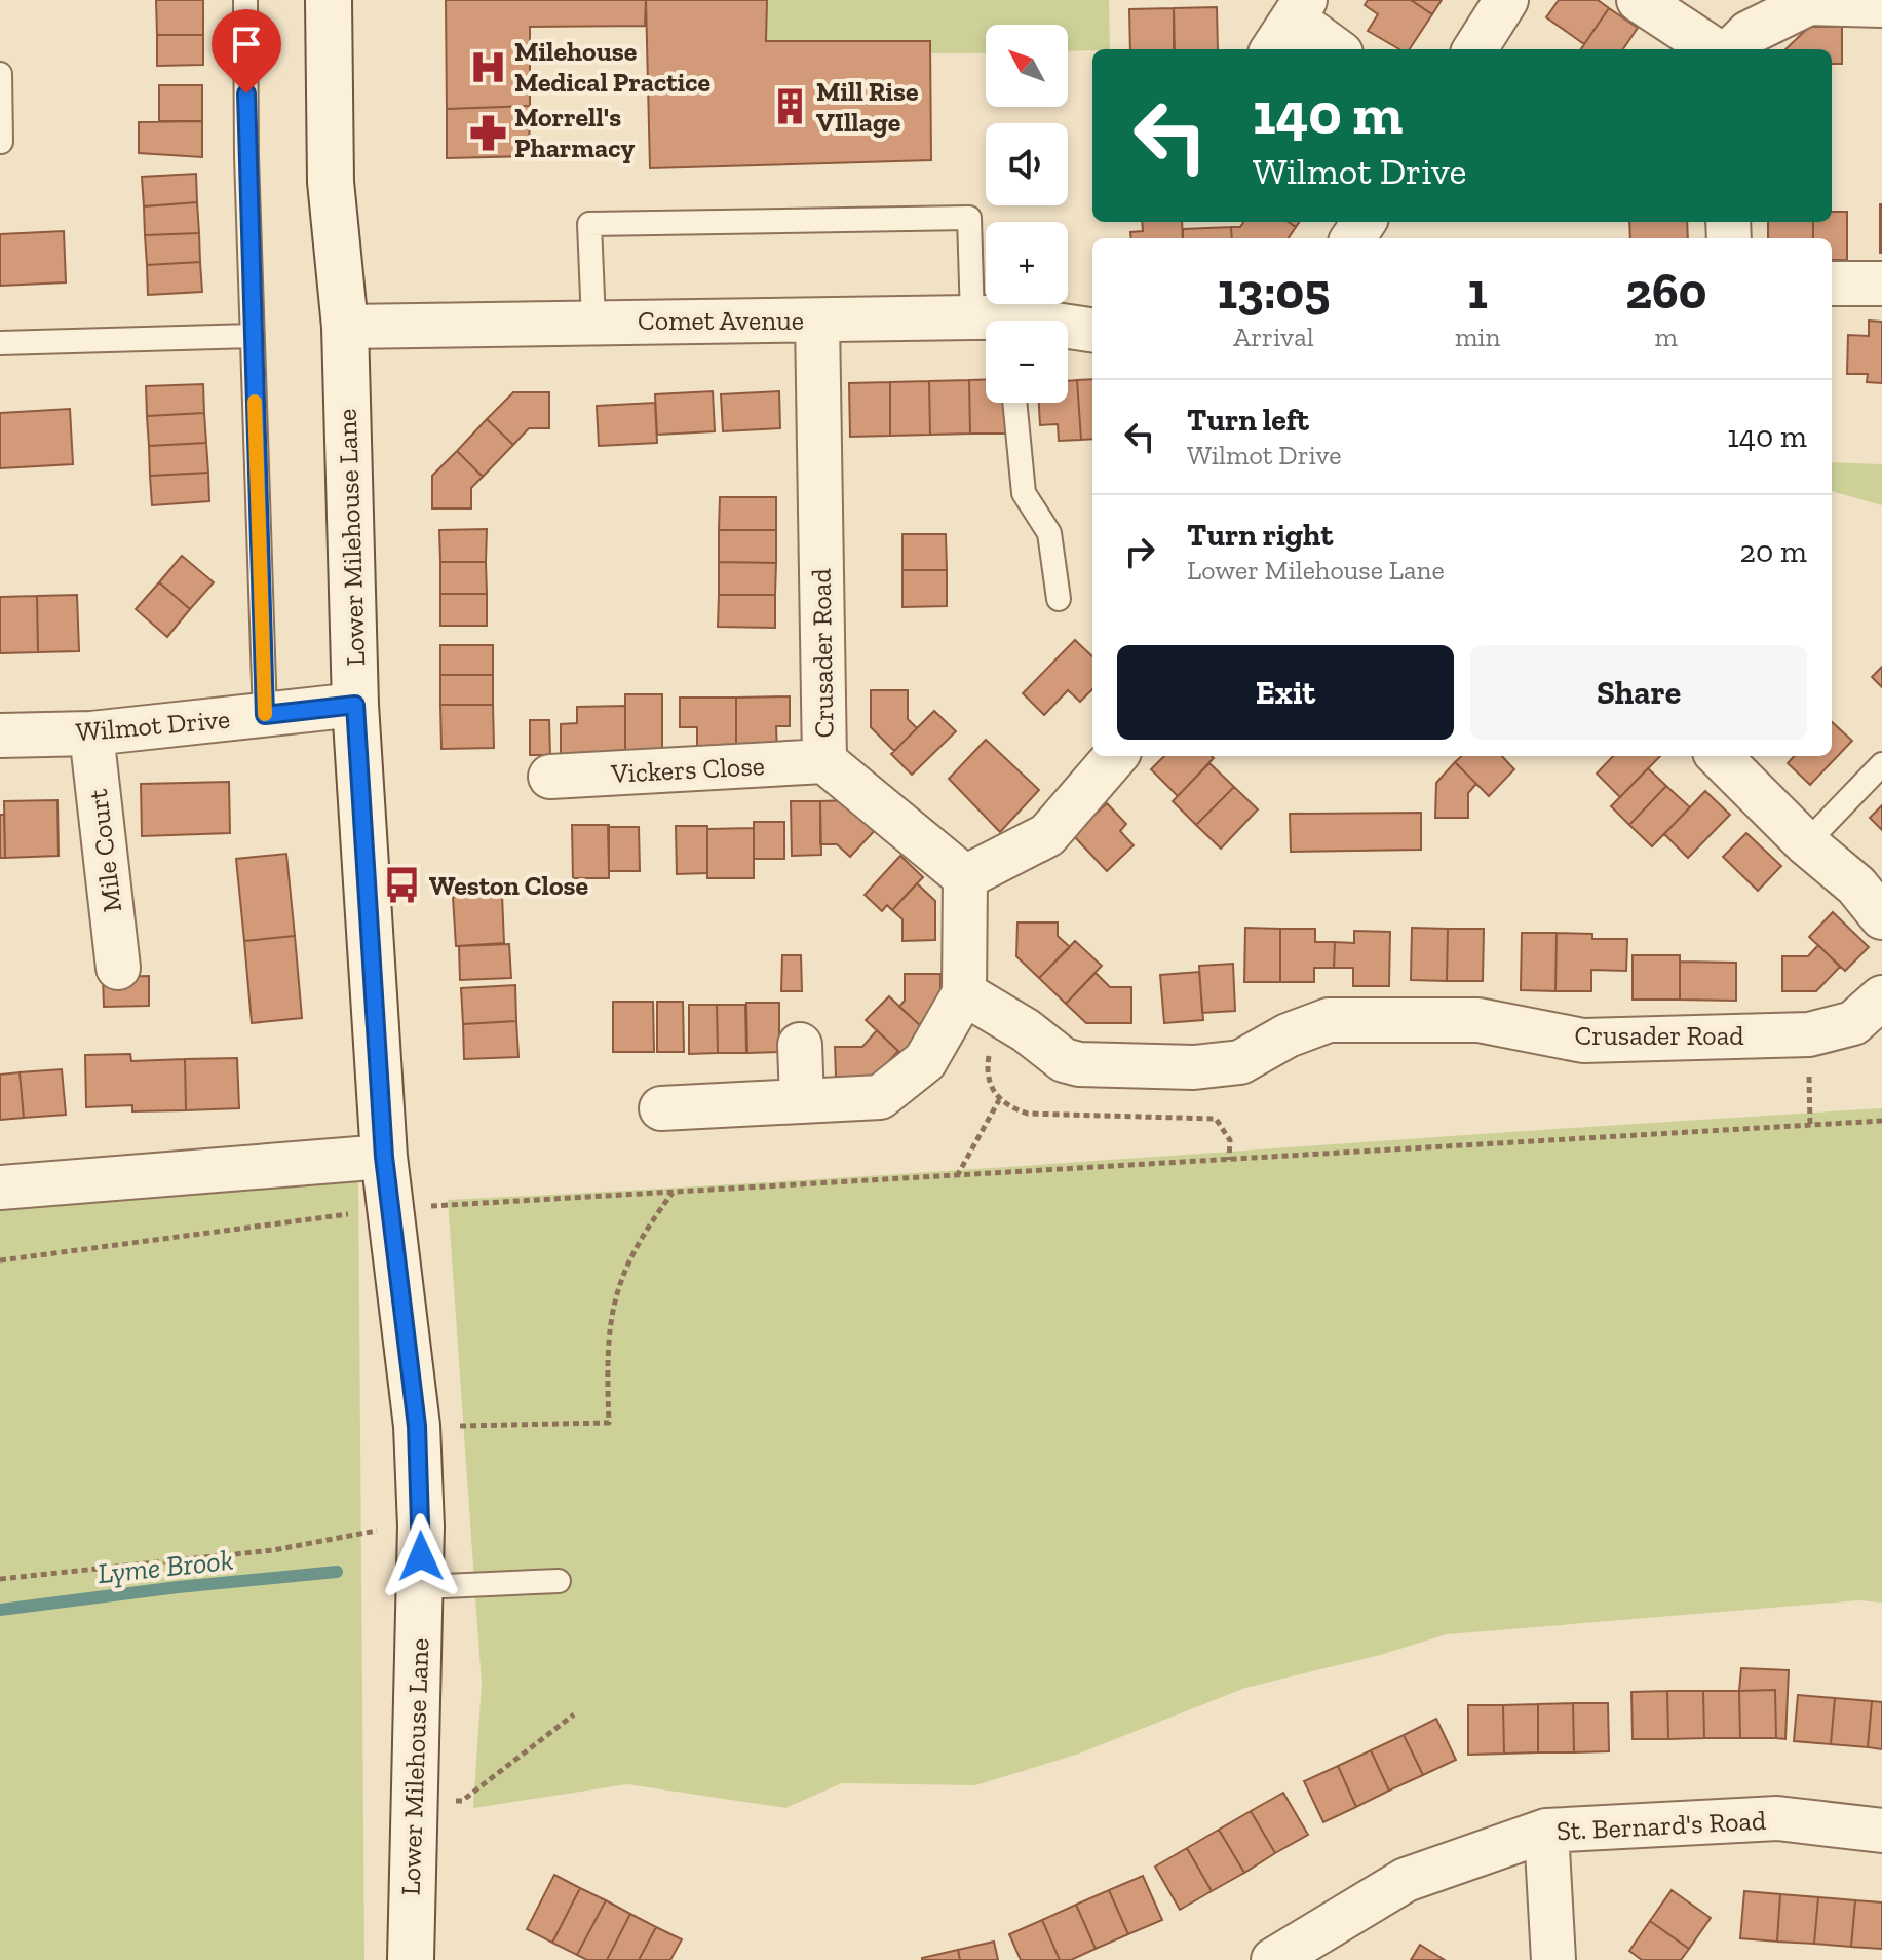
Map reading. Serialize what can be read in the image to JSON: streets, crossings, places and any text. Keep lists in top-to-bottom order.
{
  "streets": {
    "main road": ["Lower Milehouse Lane"],
    "street": [
      "Comet Avenue",
      "Crusader Road",
      "Wilmot Drive",
      "Vickers Close",
      "Mile Court",
      "St. Bernard's Road"
    ]
  },
  "crossings": [
    ["Comet Avenue", "Lower Milehouse Lane"],
    ["Comet Avenue", "Crusader Road"],
    ["Lower Milehouse Lane", "Wilmot Drive"],
    ["Crusader Road", "Vickers Close"],
    ["Wilmot Drive", "Mile Court"]
  ],
  "water": ["Lyme Brook"],
  "places": {
    "hospital": ["Milehouse Medical Practice"],
    "building": ["Mill Rise VIllage"],
    "pharmacy": ["Morrell's Pharmacy"],
    "bus stop": ["Weston Close"]
  },
  "north": "top left",
  "page": {
    "map_buttons": ["+", "−"],
    "turn": ["140 m", "Wilmot Drive"],
    "eta": [
      "13:05",
      "Arrival",
      "1",
      "min",
      "260",
      "m"
    ],
    "list": [
      {
        "name": "Turn left",
        "note": "Wilmot Drive",
        "value": "140 m"
      },
      {
        "name": "Turn right",
        "note": "Lower Milehouse Lane",
        "value": "20 m"
      }
    ],
    "buttons": ["Exit", "Share"]
  }
}
